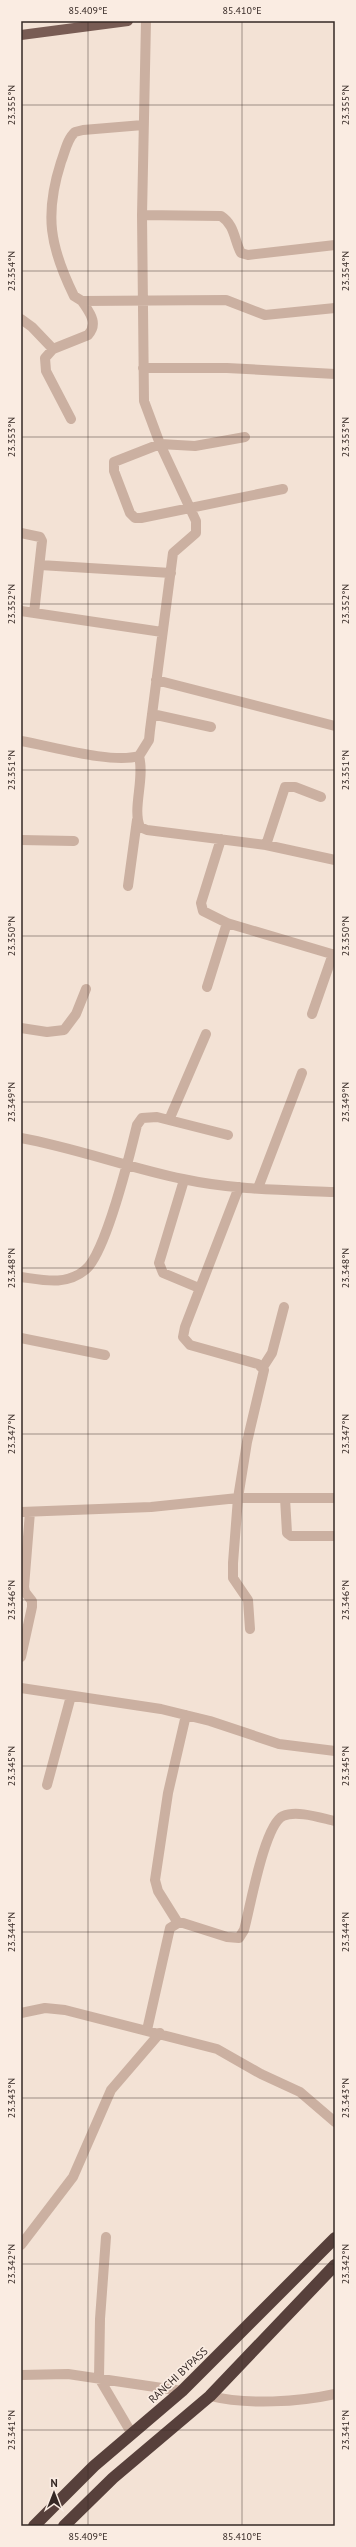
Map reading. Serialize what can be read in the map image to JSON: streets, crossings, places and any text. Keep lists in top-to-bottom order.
{
  "streets": {
    "highway": ["RANCHI BYPASS"]
  },
  "north": "top",
  "coordinates": [
    "85.409°E",
    "85.410°E",
    "23.355°N",
    "23.354°N",
    "23.353°N",
    "23.352°N",
    "23.351°N",
    "23.350°N",
    "23.349°N",
    "23.348°N",
    "23.347°N",
    "23.346°N",
    "23.345°N",
    "23.344°N",
    "23.343°N",
    "23.342°N",
    "23.341°N"
  ]
}
